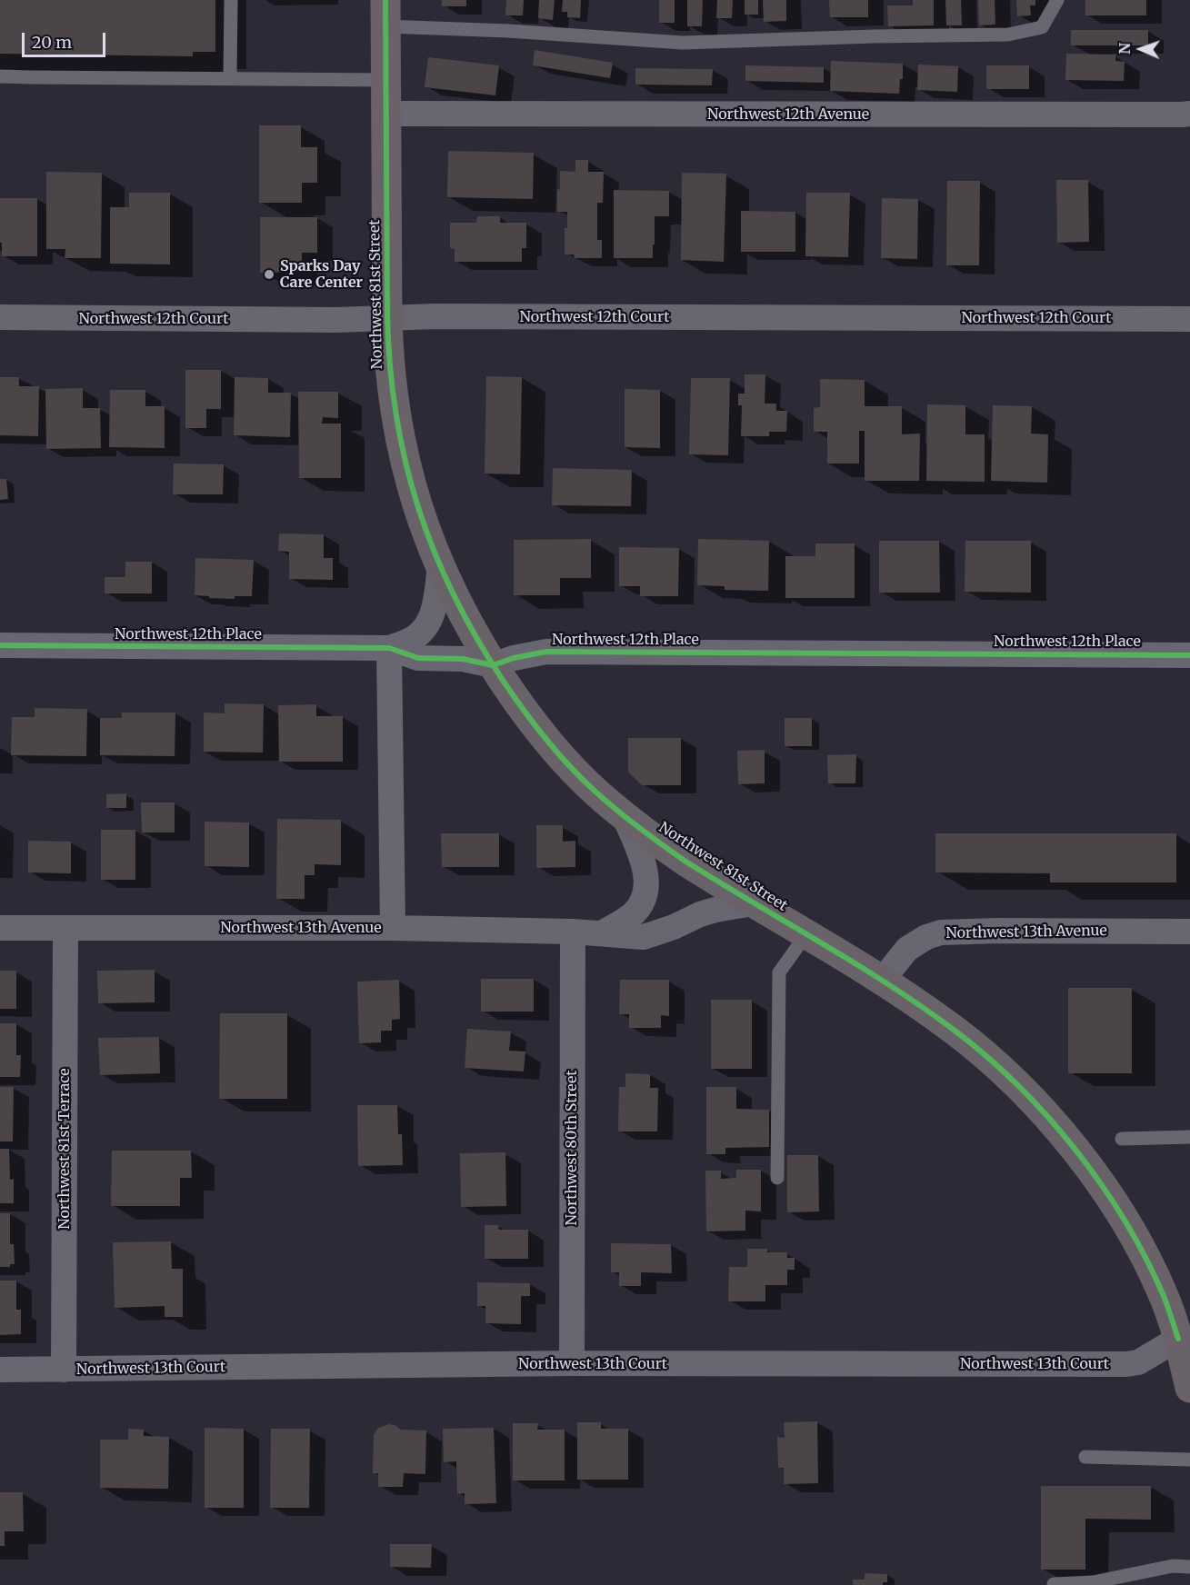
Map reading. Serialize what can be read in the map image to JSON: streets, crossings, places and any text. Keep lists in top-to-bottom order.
{
  "streets": {
    "main road": ["Northwest 81st Street"],
    "street": [
      "Northwest 12th Avenue",
      "Northwest 12th Court",
      "Northwest 12th Place",
      "Northwest 13th Avenue",
      "Northwest 80th Street",
      "Northwest 81st Terrace",
      "Northwest 13th Court"
    ]
  },
  "crossings": [
    ["Northwest 12th Avenue", "Northwest 81st Street"],
    ["Northwest 81st Street", "Northwest 12th Court"],
    ["Northwest 81st Street", "Northwest 12th Place"],
    ["Northwest 81st Street", "Northwest 13th Avenue"],
    ["Northwest 81st Street", "Northwest 13th Court"],
    ["Northwest 13th Avenue", "Northwest 80th Street"],
    ["Northwest 13th Avenue", "Northwest 81st Terrace"],
    ["Northwest 80th Street", "Northwest 13th Court"],
    ["Northwest 81st Terrace", "Northwest 13th Court"]
  ],
  "places": ["Sparks Day Care Center"],
  "scale_bar": "20 m",
  "north": "left"
}
